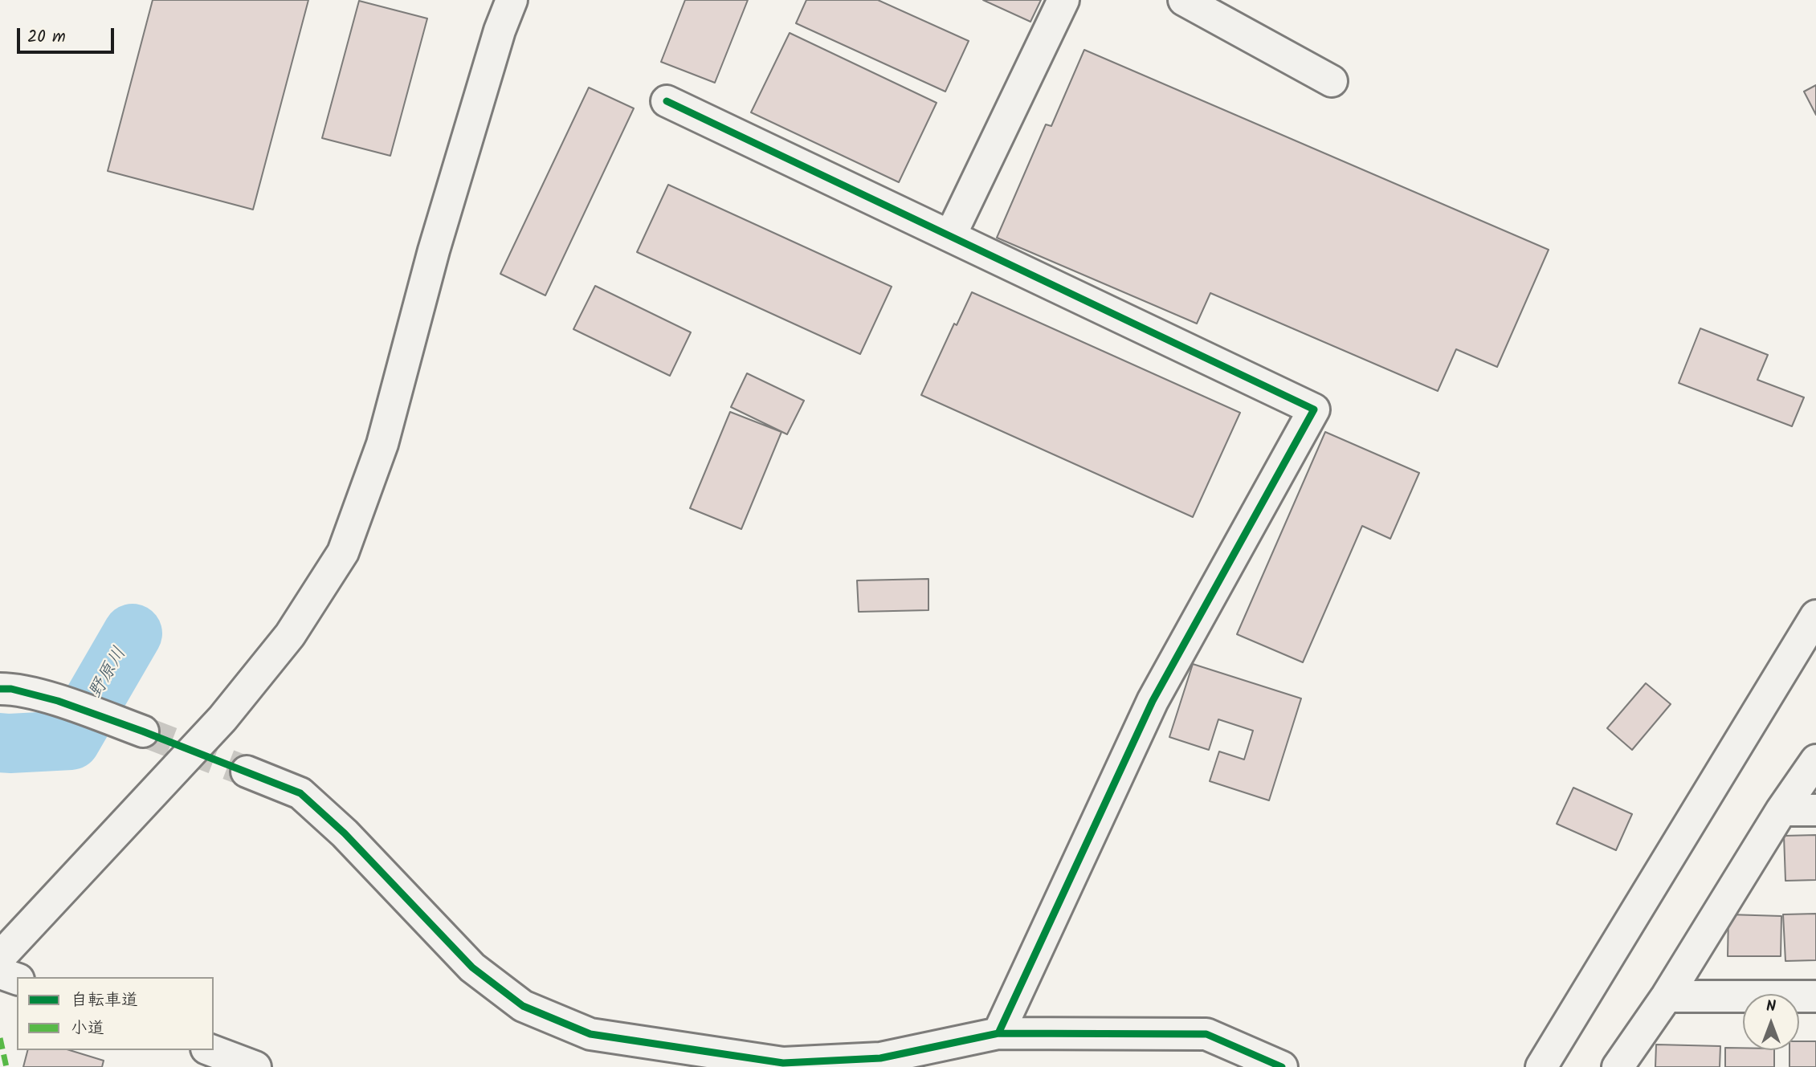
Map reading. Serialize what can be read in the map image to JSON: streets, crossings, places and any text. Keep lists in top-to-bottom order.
{
  "water": ["野原川"],
  "legend": ["自転車道", "小道"],
  "scale_bar": "20 m",
  "north": "top"
}
